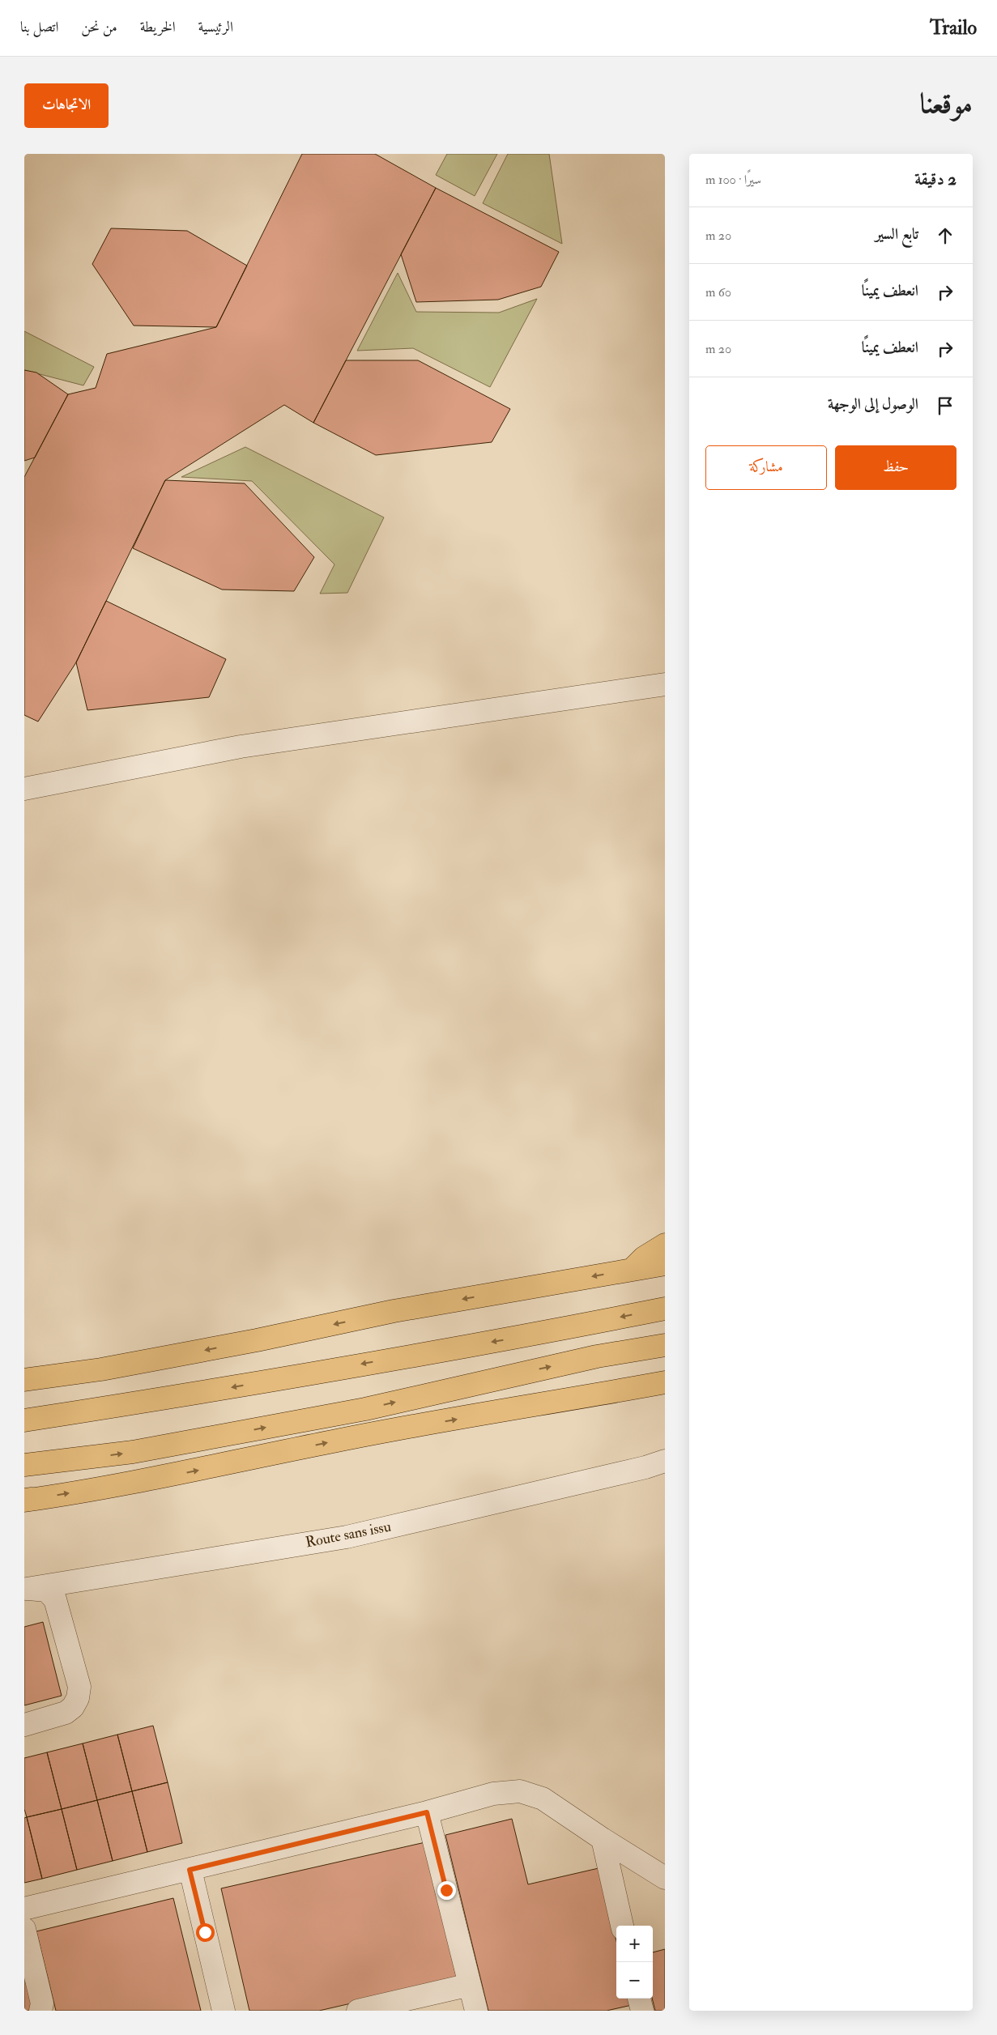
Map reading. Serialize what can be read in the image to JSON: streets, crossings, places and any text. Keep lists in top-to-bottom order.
{
  "streets": {
    "street": ["Route sans issu"]
  },
  "page": {
    "header": "Trailo",
    "nav": [
      "الرئيسية",
      "الخريطة",
      "من نحن",
      "اتصل بنا"
    ],
    "title": "موقعنا",
    "buttons": [
      "الاتجاهات",
      ["حفظ", "مشاركة"]
    ],
    "heading": ["2 دقيقة", "سيرًا · 100 m"],
    "list": [
      ["تابع السير", "20 m"],
      ["انعطف يمينًا", "60 m"],
      ["انعطف يمينًا", "20 m"],
      "الوصول إلى الوجهة"
    ],
    "map_buttons": ["+", "−"]
  }
}
